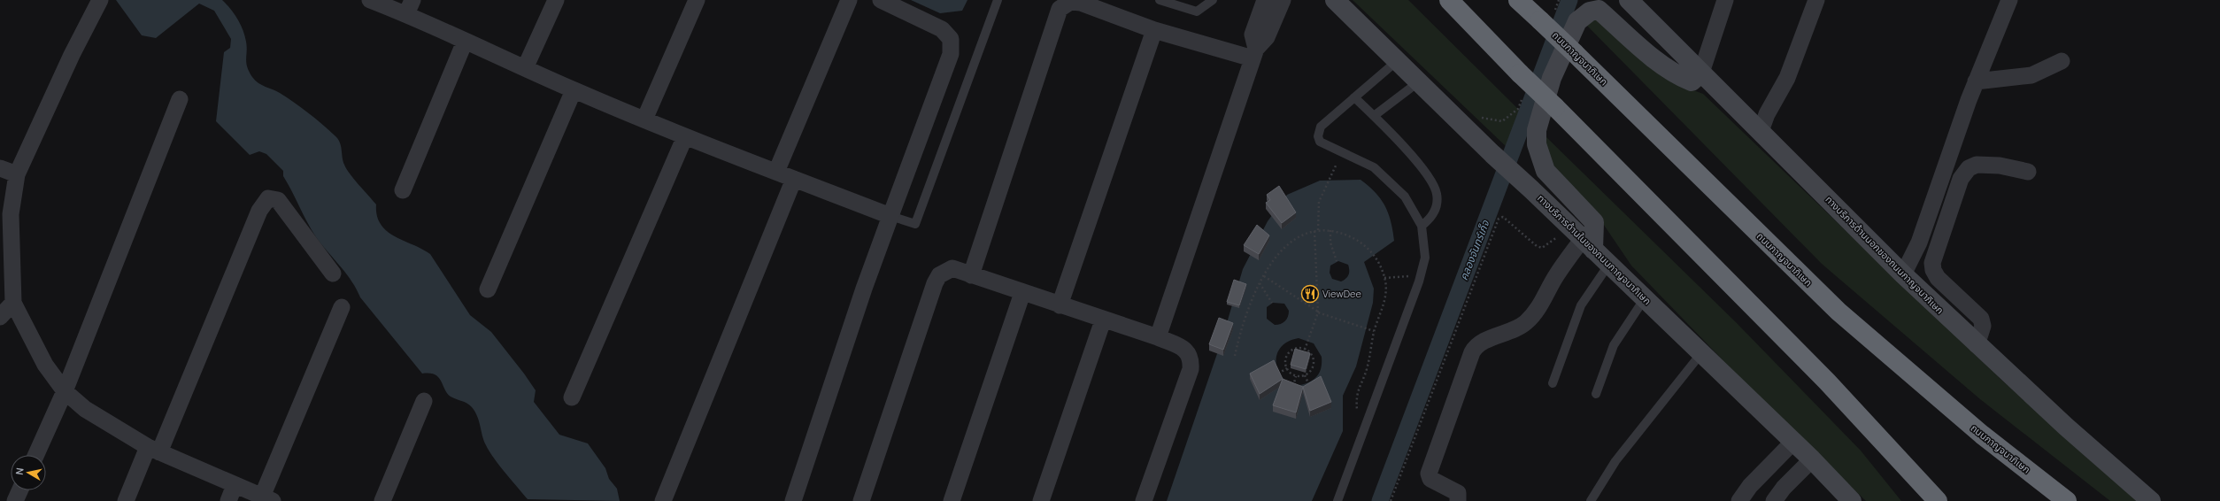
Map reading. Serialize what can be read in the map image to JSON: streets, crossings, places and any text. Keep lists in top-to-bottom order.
{
  "streets": {
    "highway": ["ถนนกาญจนาภิเษก"],
    "main road": ["ทางบริการด้านในของถนนกาญจนาภิเษก", "ทางบริการด้านนอกของถนนกาญจนาภิเษก"]
  },
  "water": ["คลองจันทร์เก็จ"],
  "places": {
    "restaurant": ["ViewDee"]
  },
  "north": "left"
}
